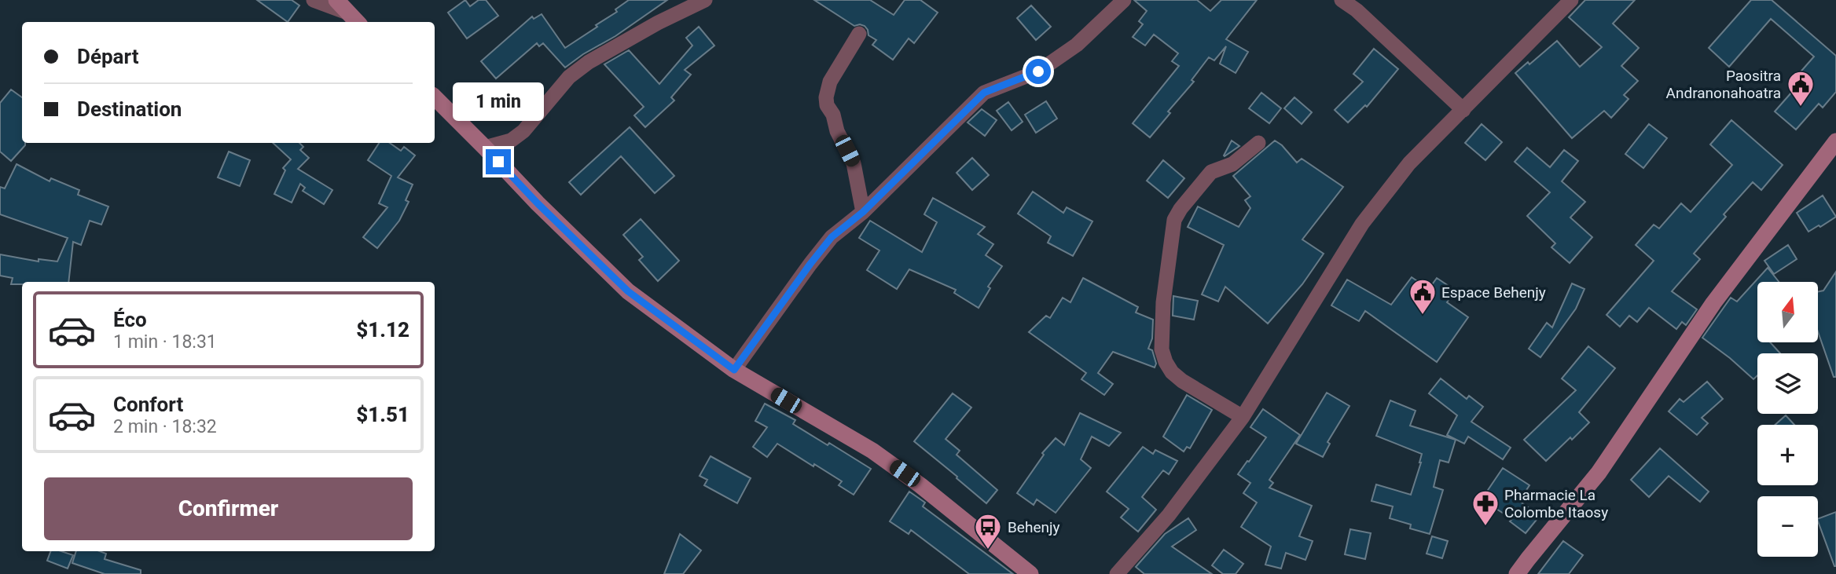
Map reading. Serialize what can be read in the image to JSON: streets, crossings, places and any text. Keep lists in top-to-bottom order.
{
  "places": {
    "public building": ["Paositra Andranonahoatra", "Espace Behenjy"],
    "pharmacy": ["Pharmacie La Colombe Itaosy"],
    "bus stop": ["Behenjy"]
  },
  "north": "top",
  "page": {
    "banner": ["Départ", "Destination"],
    "bubble": "1 min",
    "map_buttons": ["+", "−"],
    "list": [
      {
        "name": "Éco",
        "note": "1 min · 18:31",
        "value": "$1.12"
      },
      {
        "name": "Confort",
        "note": "2 min · 18:32",
        "value": "$1.51"
      }
    ],
    "buttons": "Confirmer"
  }
}
